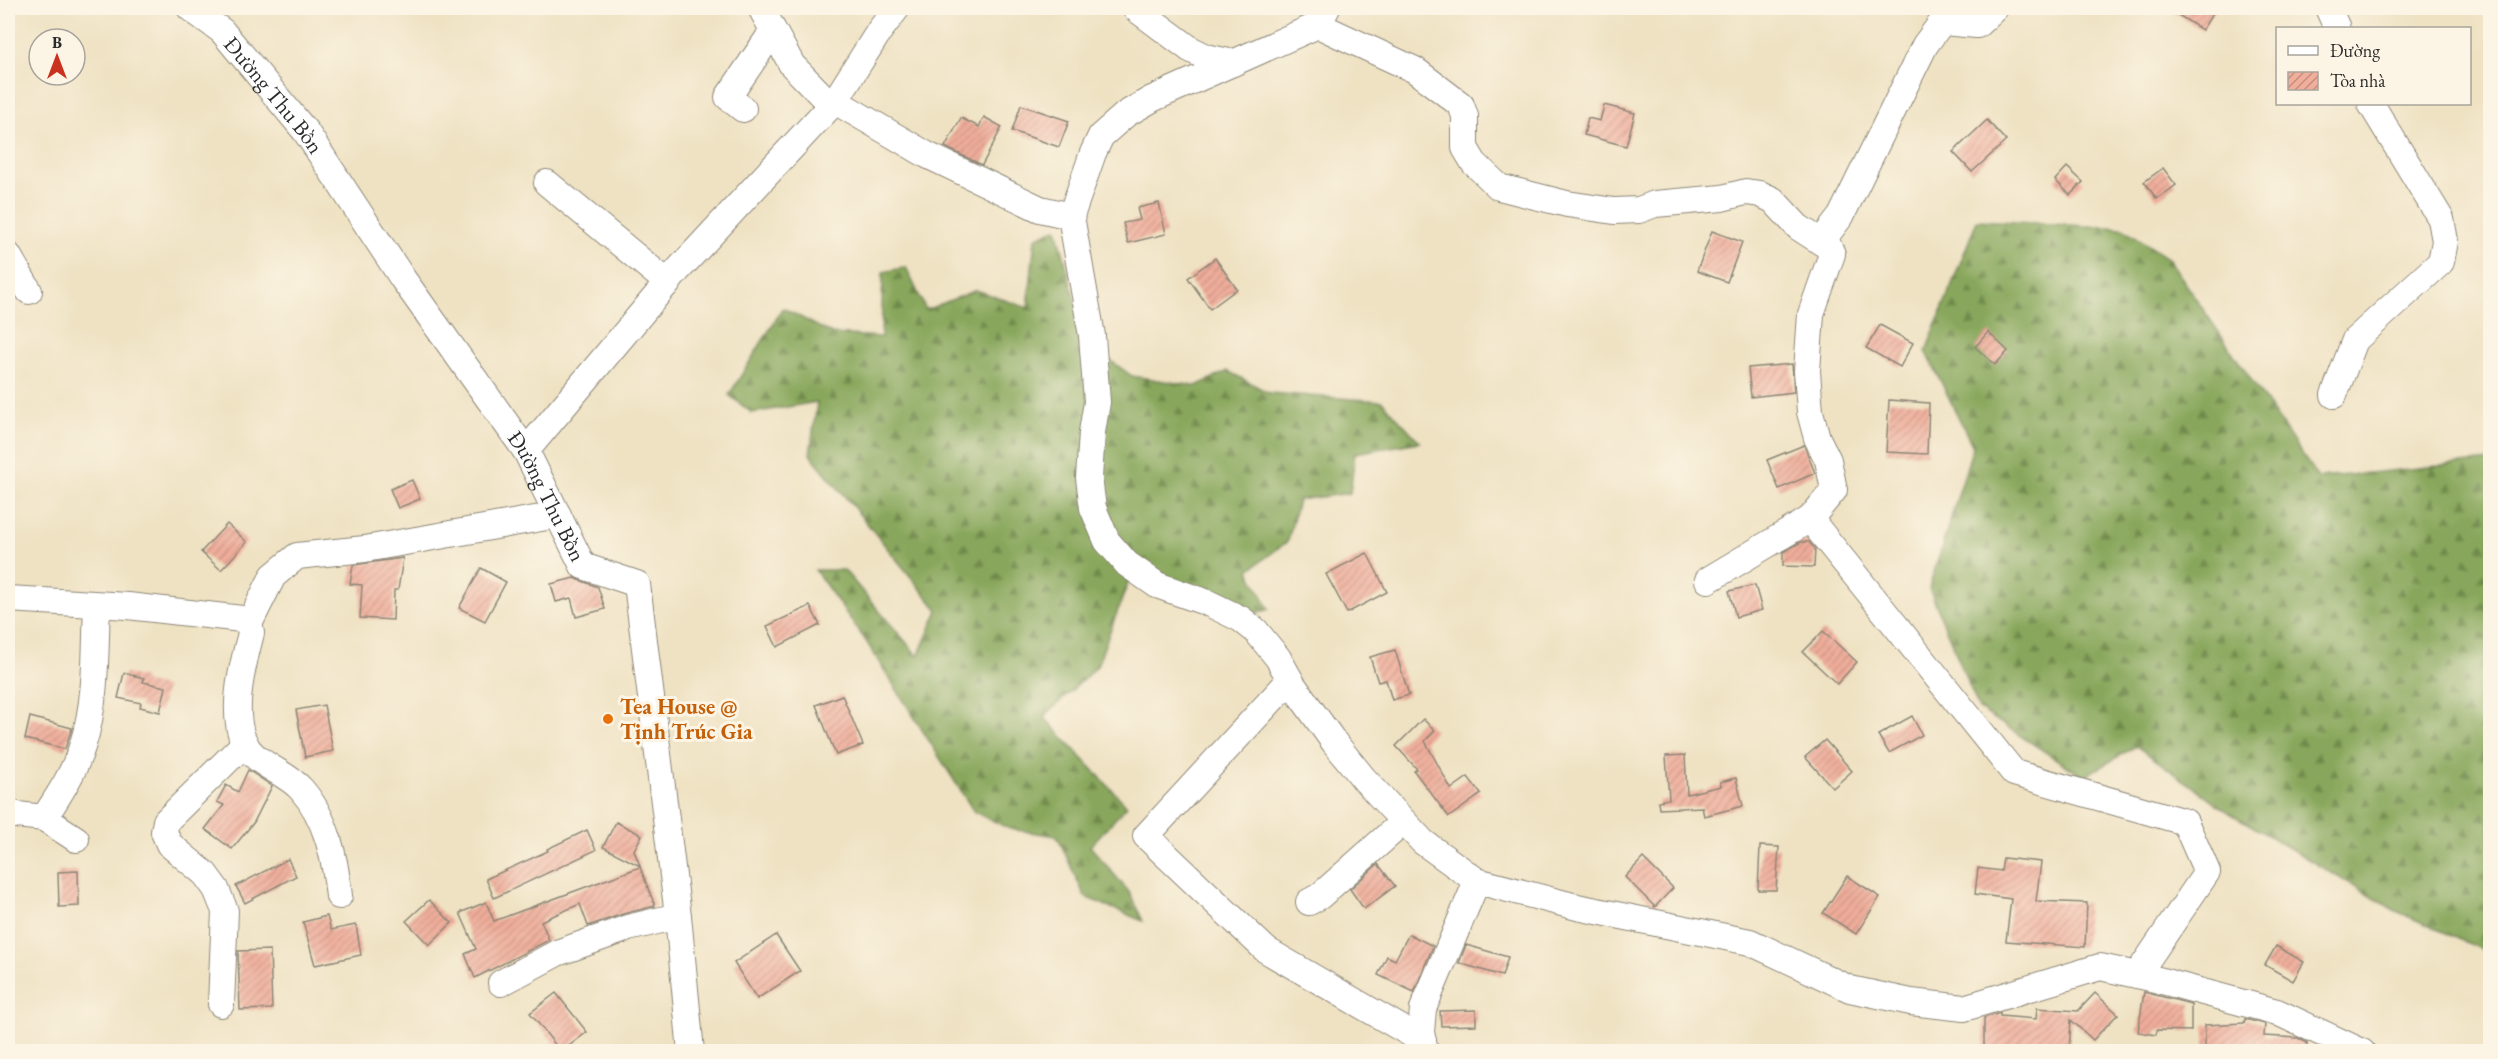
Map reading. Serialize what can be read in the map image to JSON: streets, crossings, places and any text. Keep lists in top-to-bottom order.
{
  "streets": {
    "street": ["Đường Thu Bồn"]
  },
  "places": ["Tea House @ Tịnh Trúc Gia"],
  "legend": ["Đường", "Tòa nhà"],
  "north": "top"
}
